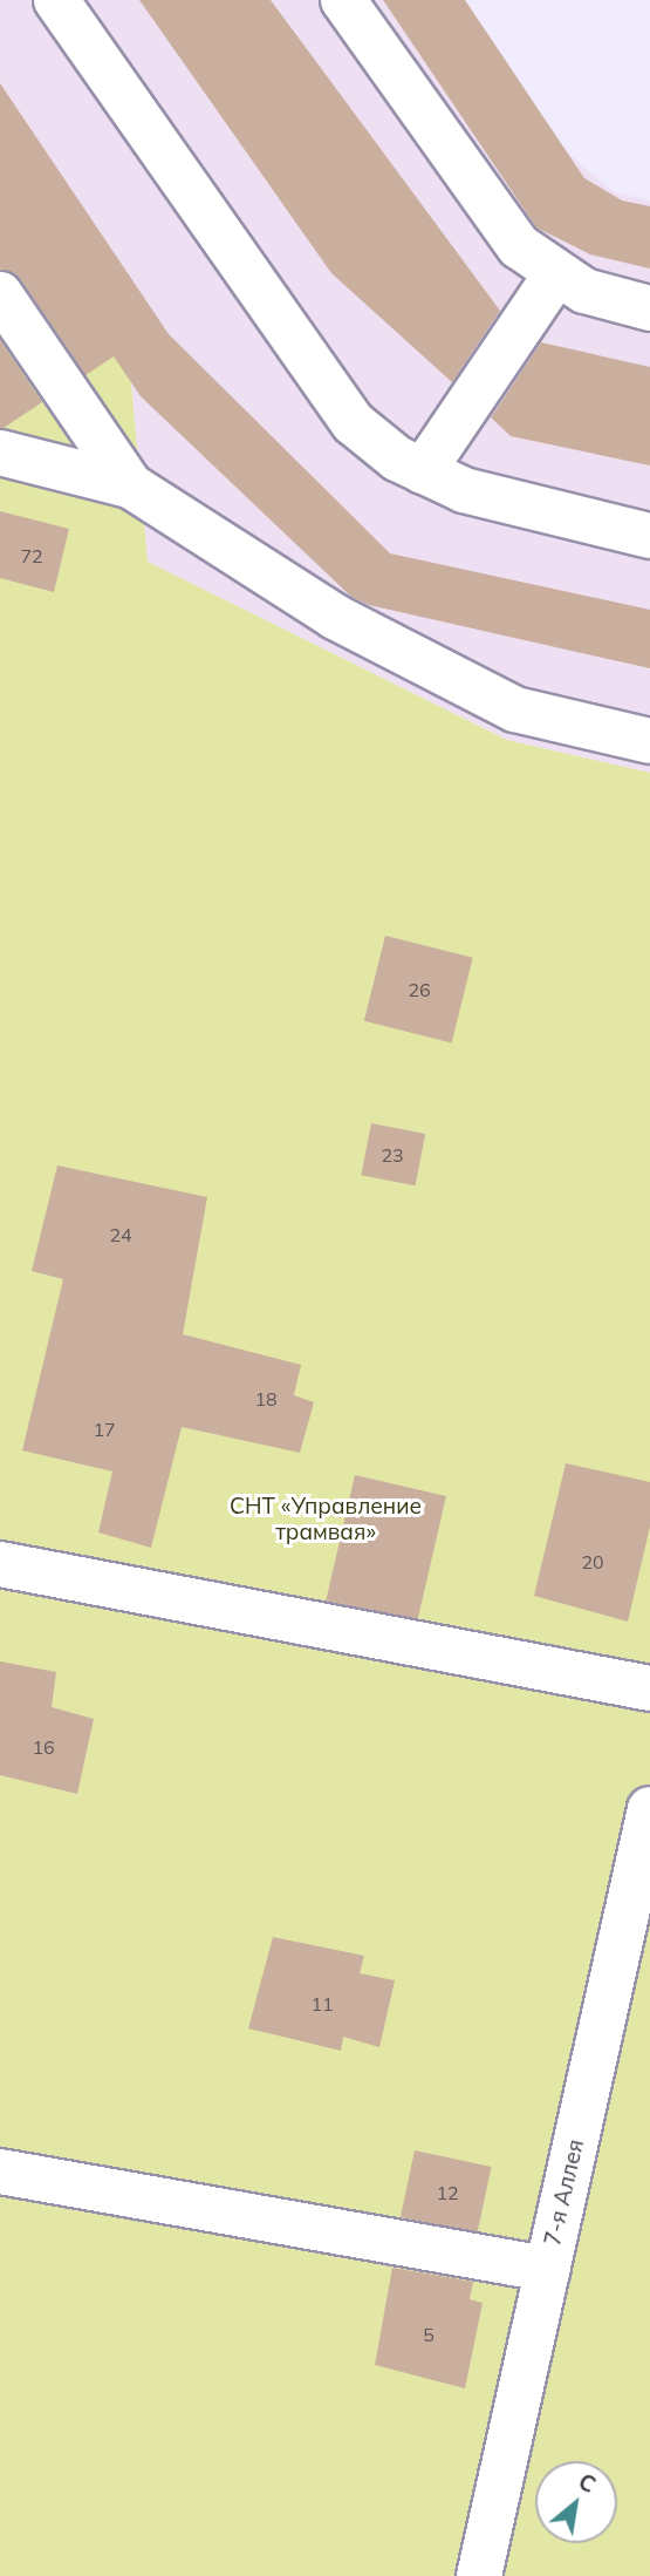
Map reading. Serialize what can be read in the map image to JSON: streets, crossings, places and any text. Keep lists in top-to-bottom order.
{
  "streets": {
    "lane": ["7-я Аллея"]
  },
  "parks": ["СНТ «Управление трамвая»"],
  "house_numbers": [
    "72",
    "26",
    "23",
    "24",
    "18",
    "17",
    "20",
    "16",
    "11",
    "12",
    "5"
  ],
  "north": "top right"
}
